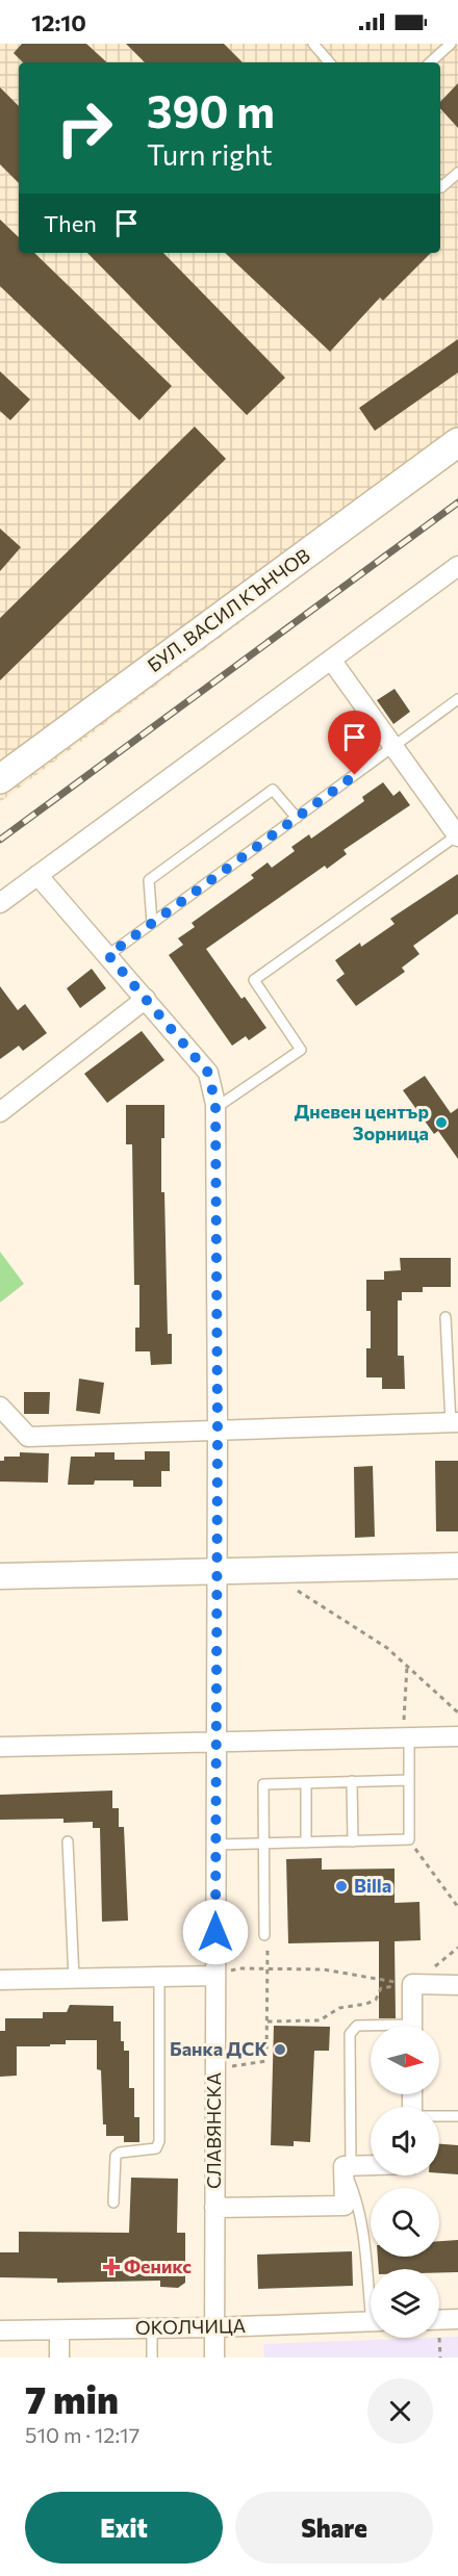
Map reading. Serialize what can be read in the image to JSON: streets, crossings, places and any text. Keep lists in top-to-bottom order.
{
  "streets": {
    "main road": ["БУЛ. ВАСИЛ КЪНЧОВ"],
    "street": ["СЛАВЯНСКА", "ОКОЛЧИЦА"]
  },
  "crossings": [
    ["СЛАВЯНСКА", "ОКОЛЧИЦА"]
  ],
  "places": {
    "other": ["Дневен център Зорница", "Billa", "Банка ДСК"],
    "health": ["Феникс"]
  },
  "north": "right",
  "page": {
    "status": "12:10",
    "turn": ["390 m", "Turn right"],
    "then": "Then",
    "heading": ["7 min", "510 m · 12:17"],
    "buttons": ["Exit", "Share"]
  }
}
